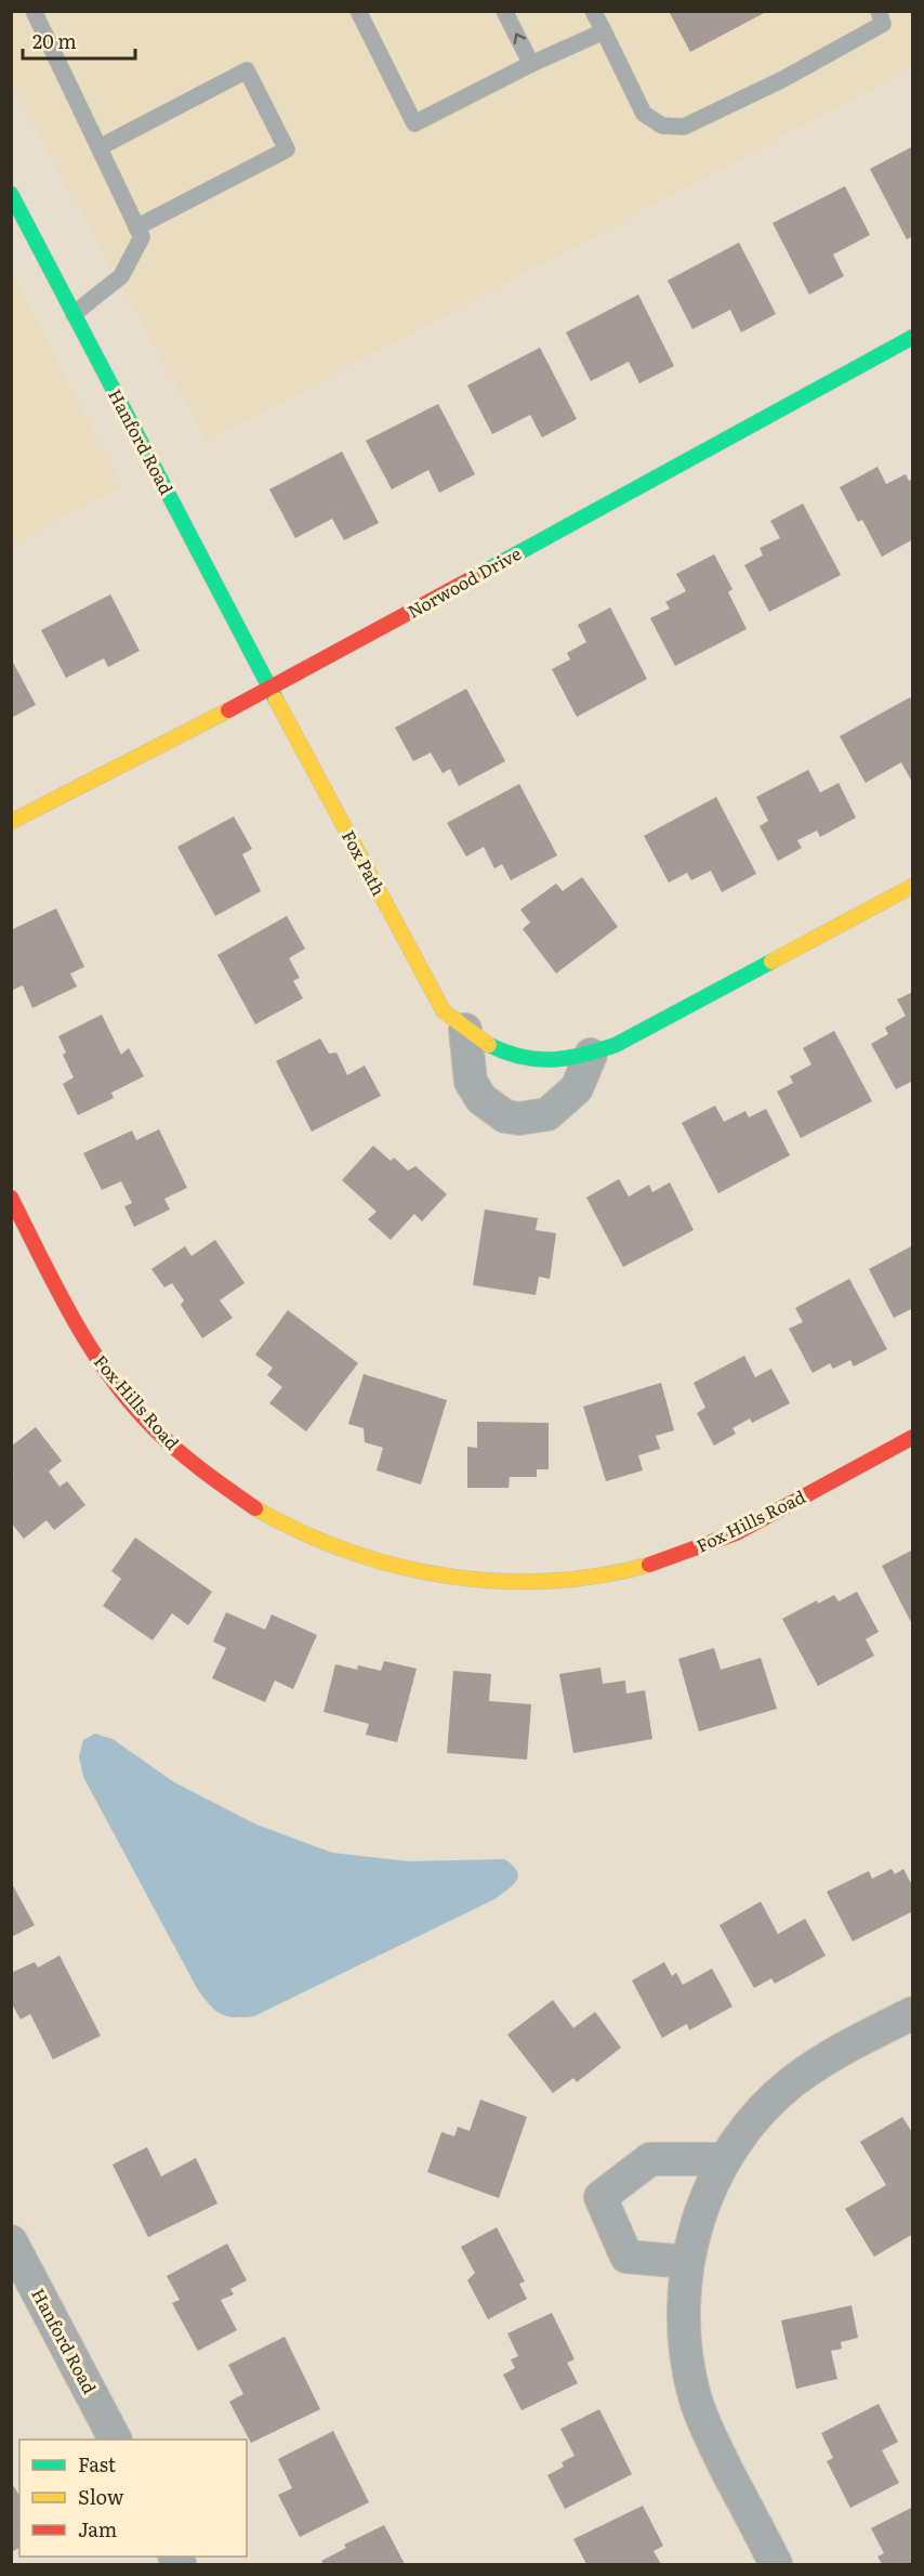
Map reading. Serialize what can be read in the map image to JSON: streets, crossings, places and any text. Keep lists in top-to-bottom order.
{
  "streets": {
    "street": [
      "Hanford Road",
      "Norwood Drive",
      "Fox Path",
      "Fox Hills Road"
    ]
  },
  "crossings": [
    ["Hanford Road", "Norwood Drive"],
    ["Hanford Road", "Fox Path"],
    ["Norwood Drive", "Fox Path"]
  ],
  "legend": ["Fast", "Slow", "Jam"],
  "scale_bar": "20 m"
}
